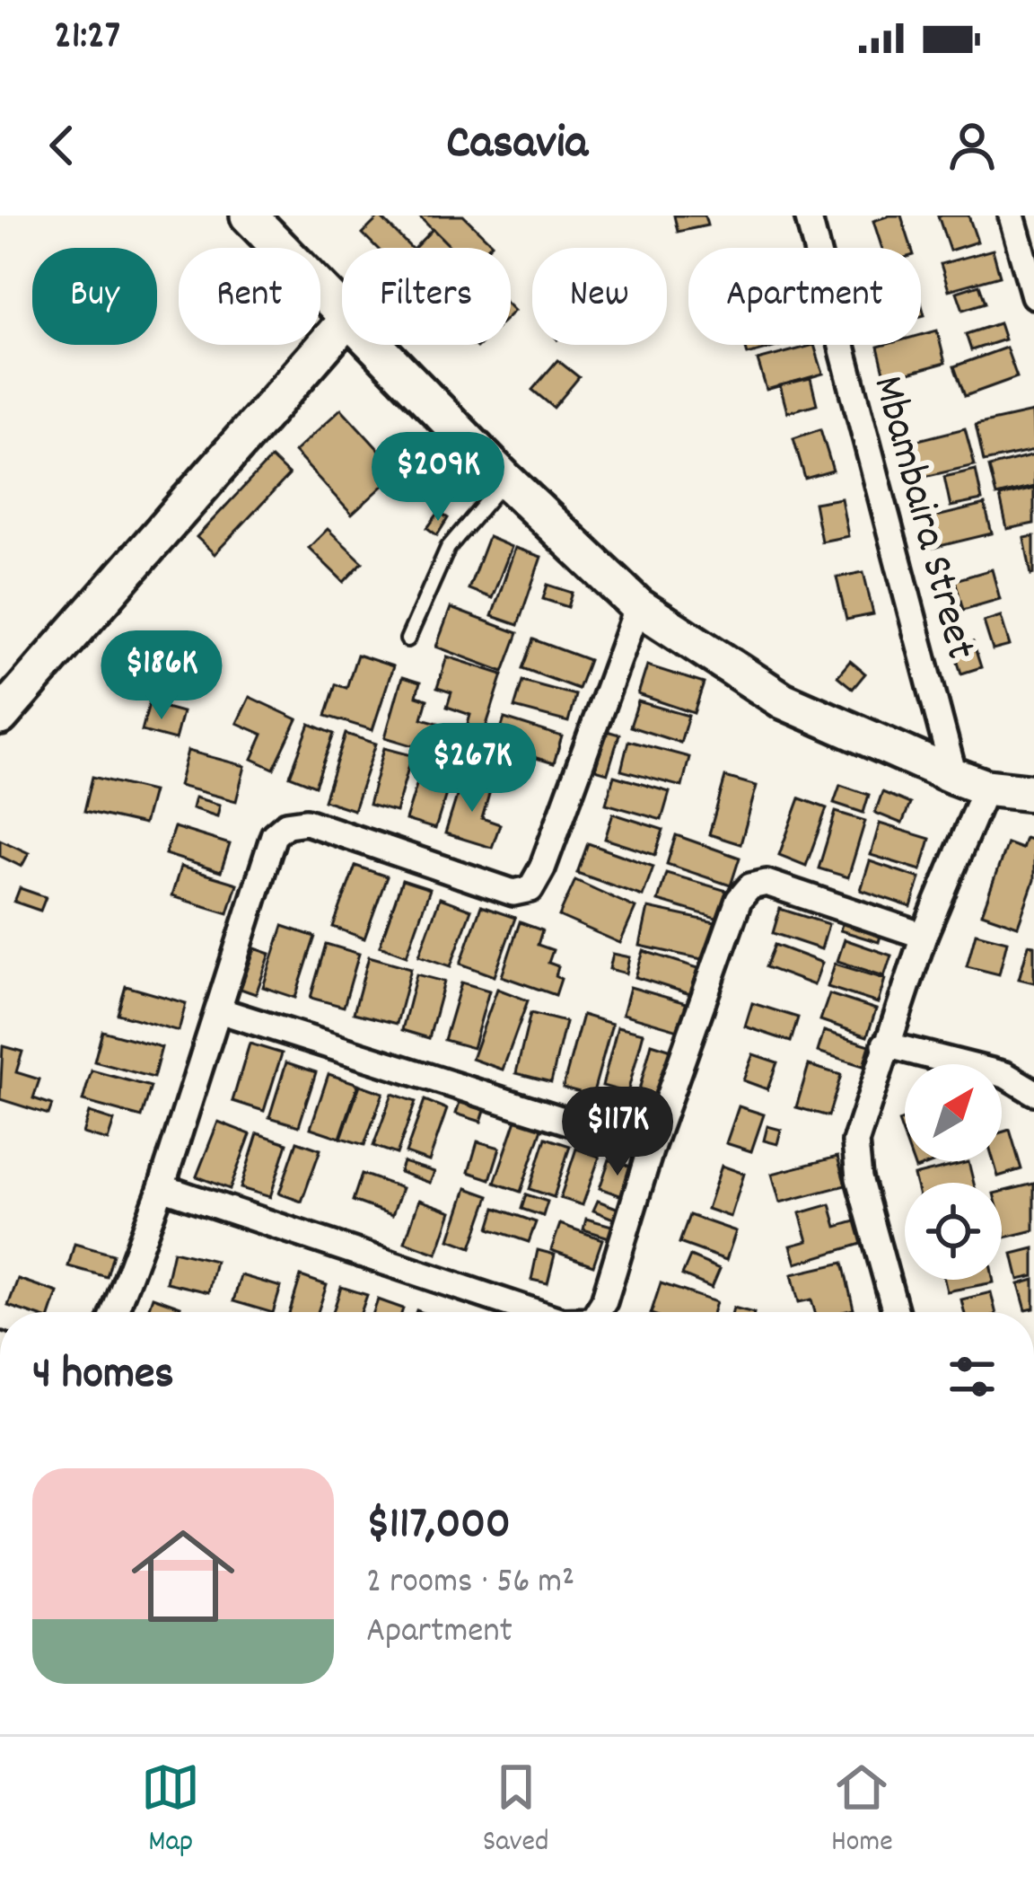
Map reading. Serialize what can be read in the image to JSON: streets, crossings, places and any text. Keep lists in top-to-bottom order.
{
  "streets": {
    "street": ["Mbambaira Street"]
  },
  "north": "top right",
  "page": {
    "status": "21:27",
    "header": "Casavia",
    "chip": [
      "Buy",
      "Rent",
      "Filters",
      "New",
      "Apartment"
    ],
    "price": [
      "$209K",
      "$186K",
      "$267K",
      "$117K"
    ],
    "heading": "4 homes",
    "list": [
      {
        "name": "$117,000",
        "note": "2 rooms · 56 m² · Apartment"
      }
    ],
    "tabs": ["Map", "Saved", "Home"]
  }
}
